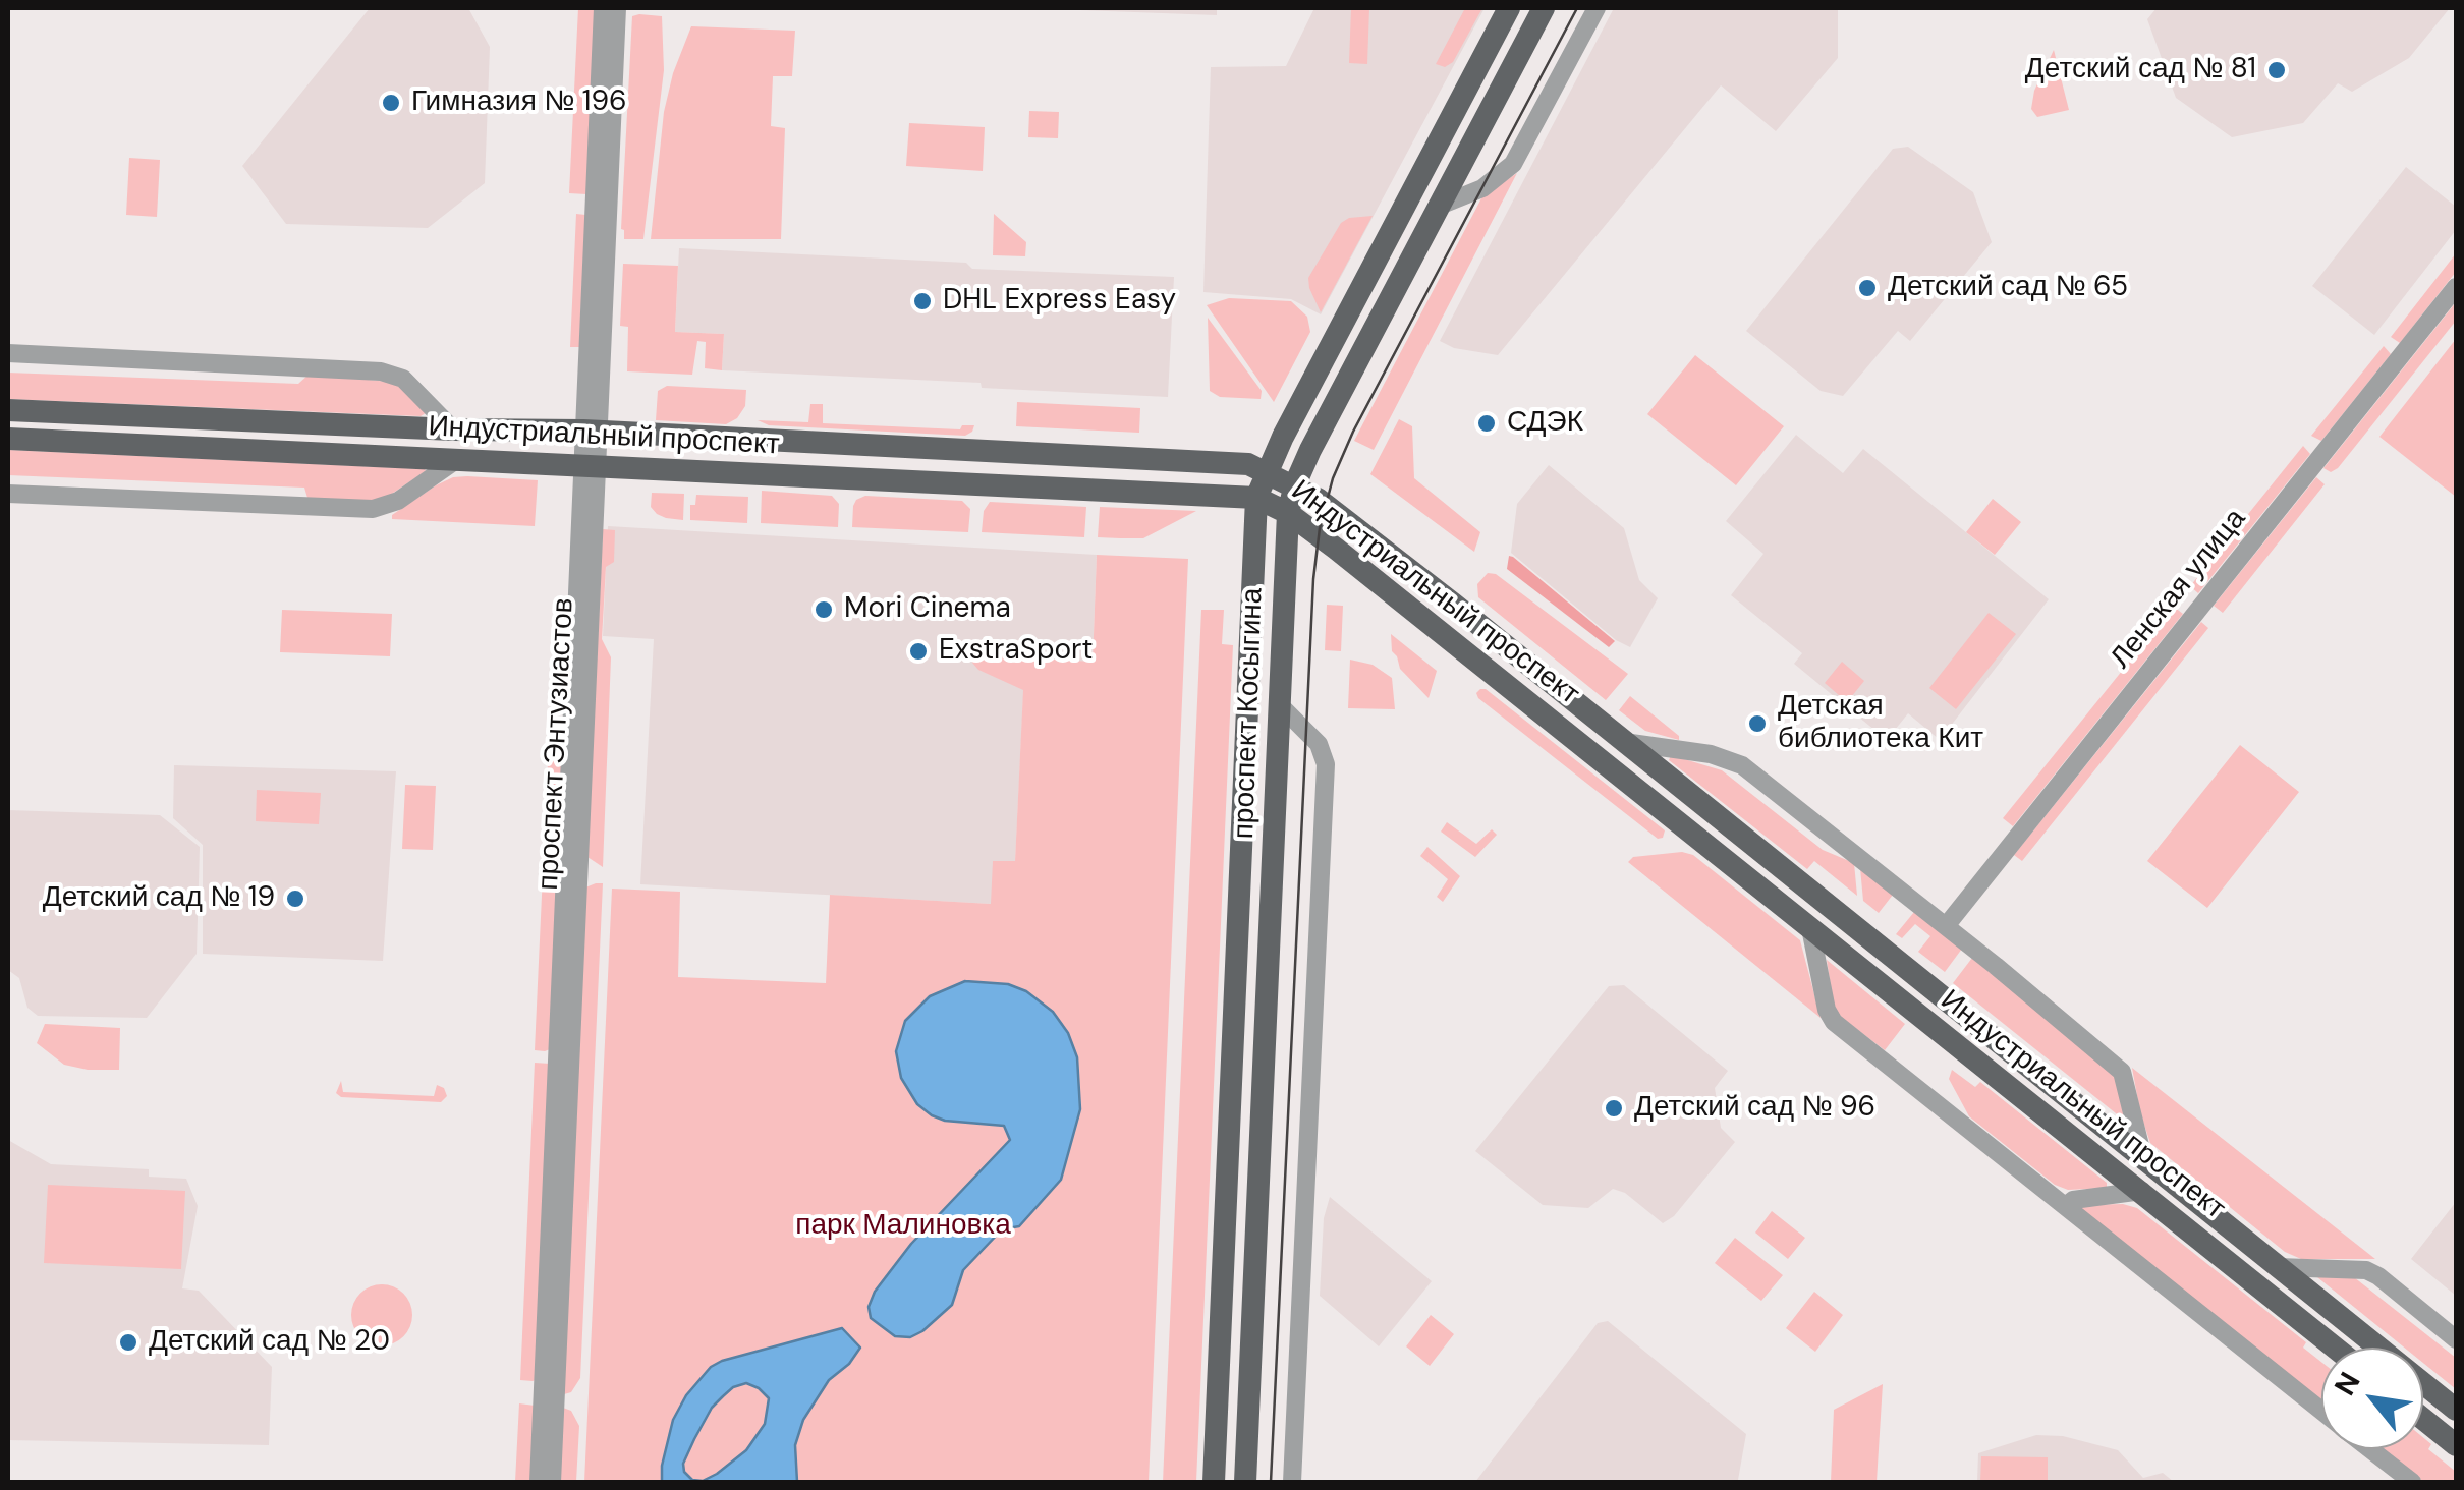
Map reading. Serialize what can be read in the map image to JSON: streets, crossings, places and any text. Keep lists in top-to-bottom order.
{
  "streets": {
    "main road": ["Индустриальный проспект", "проспект Косыгина"],
    "street": ["Ленская улица", "проспект Энтузиастов"]
  },
  "crossings": [
    ["Индустриальный проспект", "Ленская улица"],
    ["Индустриальный проспект", "проспект Косыгина"],
    ["Индустриальный проспект", "проспект Энтузиастов"]
  ],
  "parks": ["парк Малиновка"],
  "places": [
    "Детский сад № 81",
    "Гимназия № 196",
    "Детский сад № 65",
    "DHL Express Easy",
    "СДЭК",
    "Mori Cinema",
    "ExstraSport",
    "Детская библиотека Кит",
    "Детский сад № 19",
    "Детский сад № 96",
    "Детский сад № 20"
  ],
  "north": "top left"
}
